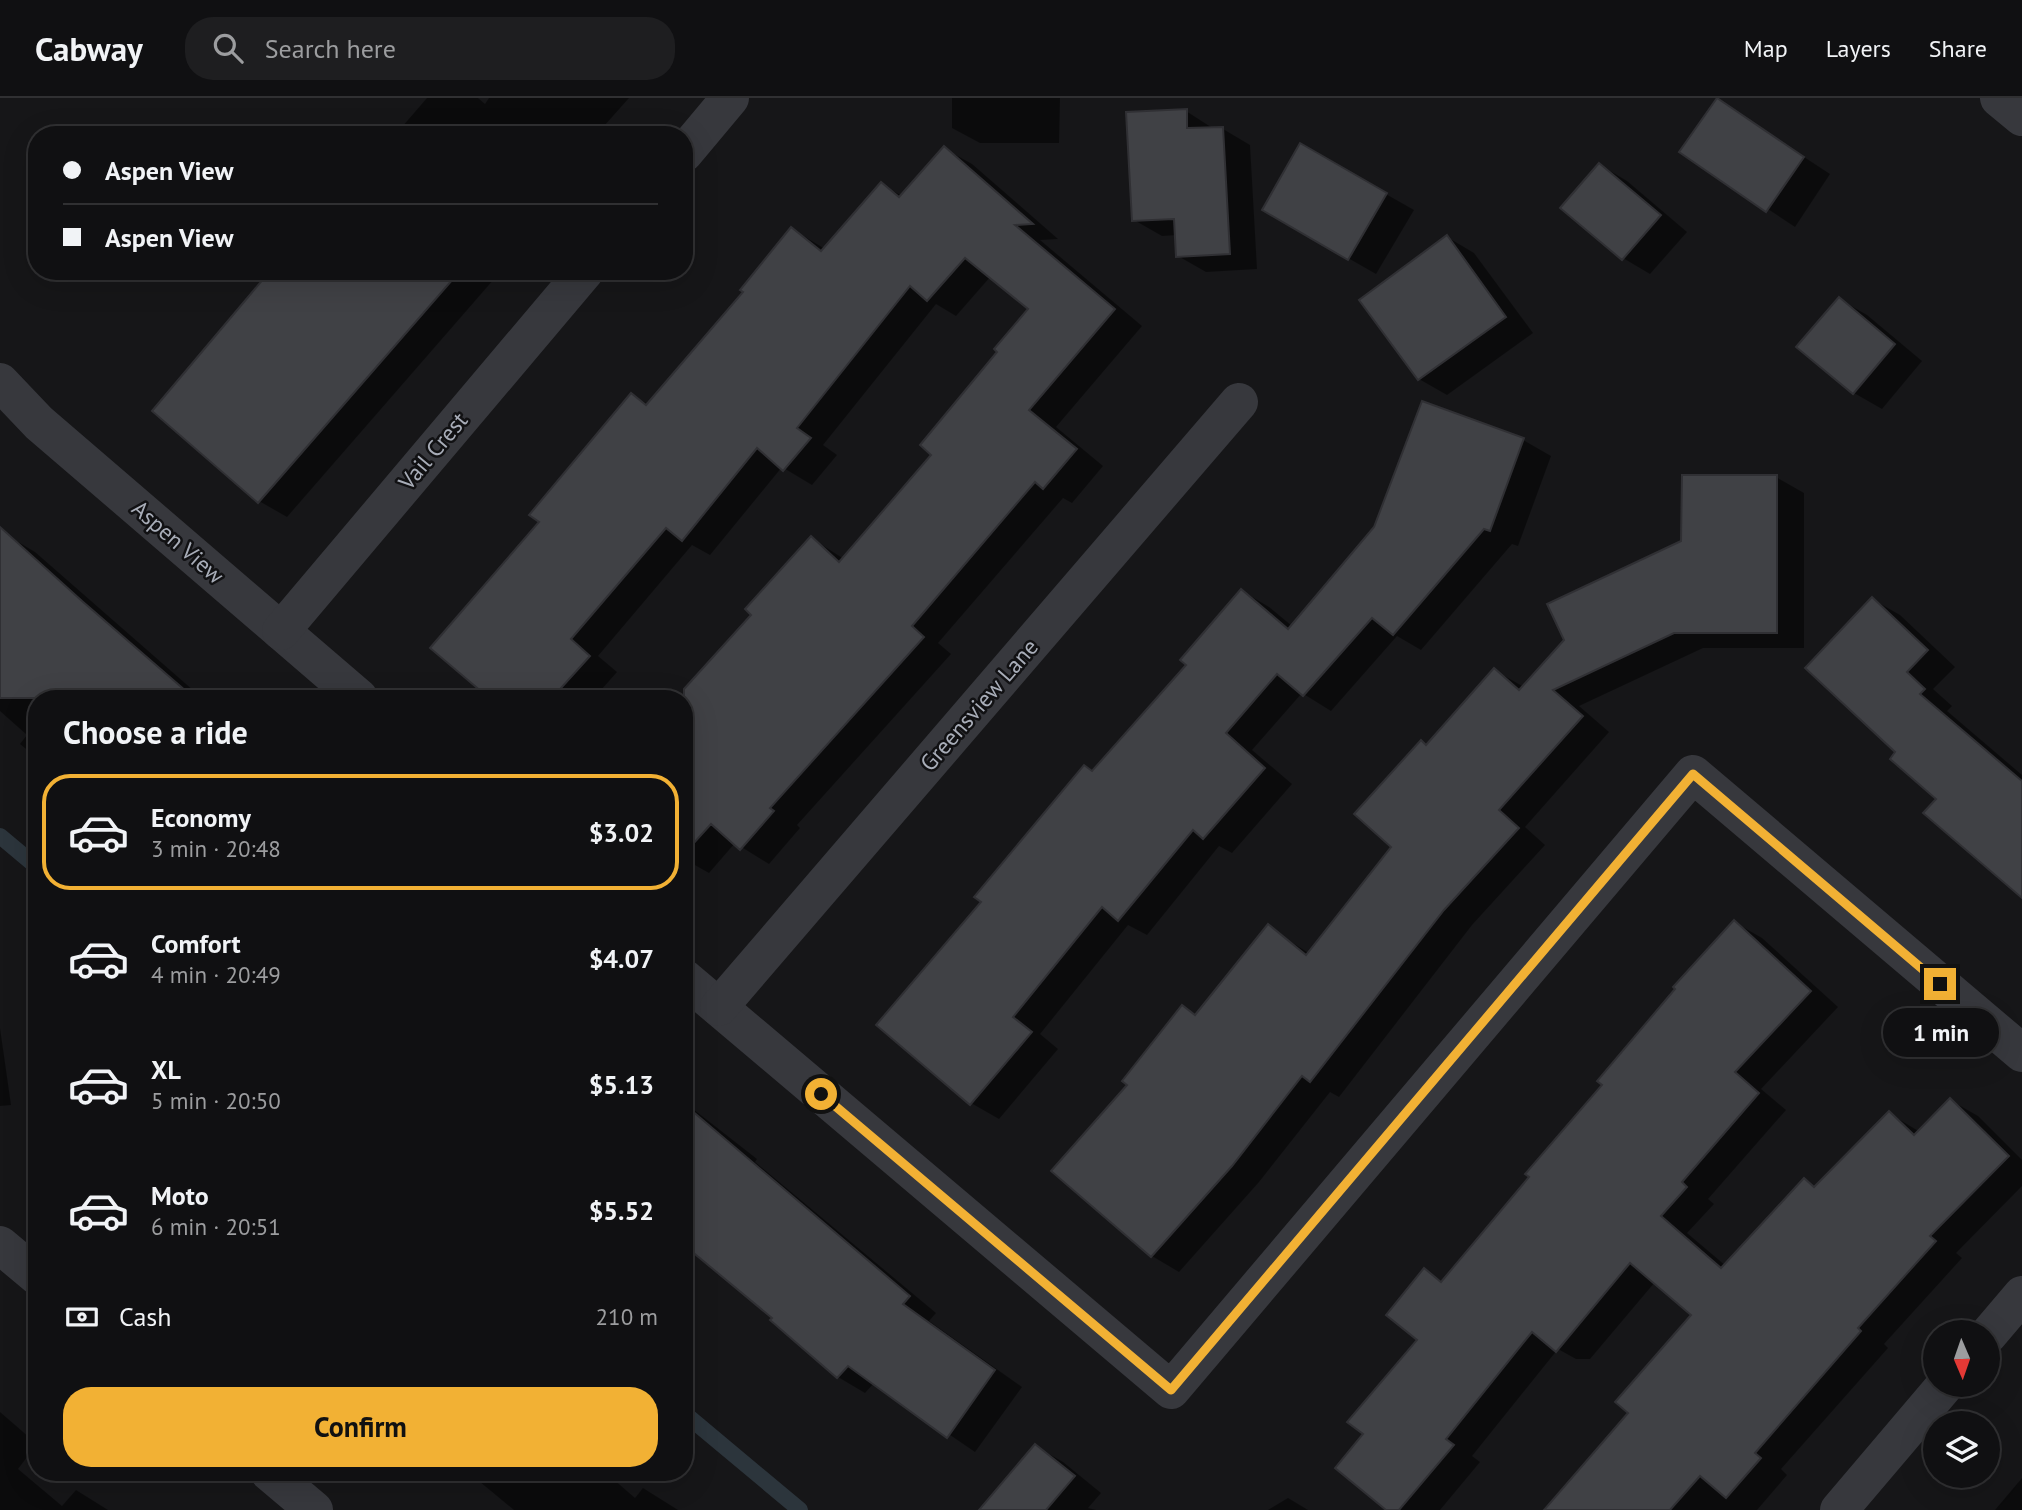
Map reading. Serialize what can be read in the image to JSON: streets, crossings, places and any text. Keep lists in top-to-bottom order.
{
  "streets": {
    "street": ["Vail Crest", "Aspen View", "Greensview Lane"]
  },
  "crossings": [
    ["Vail Crest", "Aspen View"]
  ],
  "north": "bottom",
  "page": {
    "header": "Cabway",
    "search": "Search here",
    "nav": ["Map", "Layers", "Share"],
    "banner": ["Aspen View", "Aspen View"],
    "heading": "Choose a ride",
    "list": [
      {
        "name": "Economy",
        "note": "3 min · 20:48",
        "value": "$3.02"
      },
      {
        "name": "Comfort",
        "note": "4 min · 20:49",
        "value": "$4.07"
      },
      {
        "name": "XL",
        "note": "5 min · 20:50",
        "value": "$5.13"
      },
      {
        "name": "Moto",
        "note": "6 min · 20:51",
        "value": "$5.52"
      }
    ],
    "bubble": "1 min",
    "pay": ["Cash", "210 m"],
    "buttons": "Confirm"
  }
}
